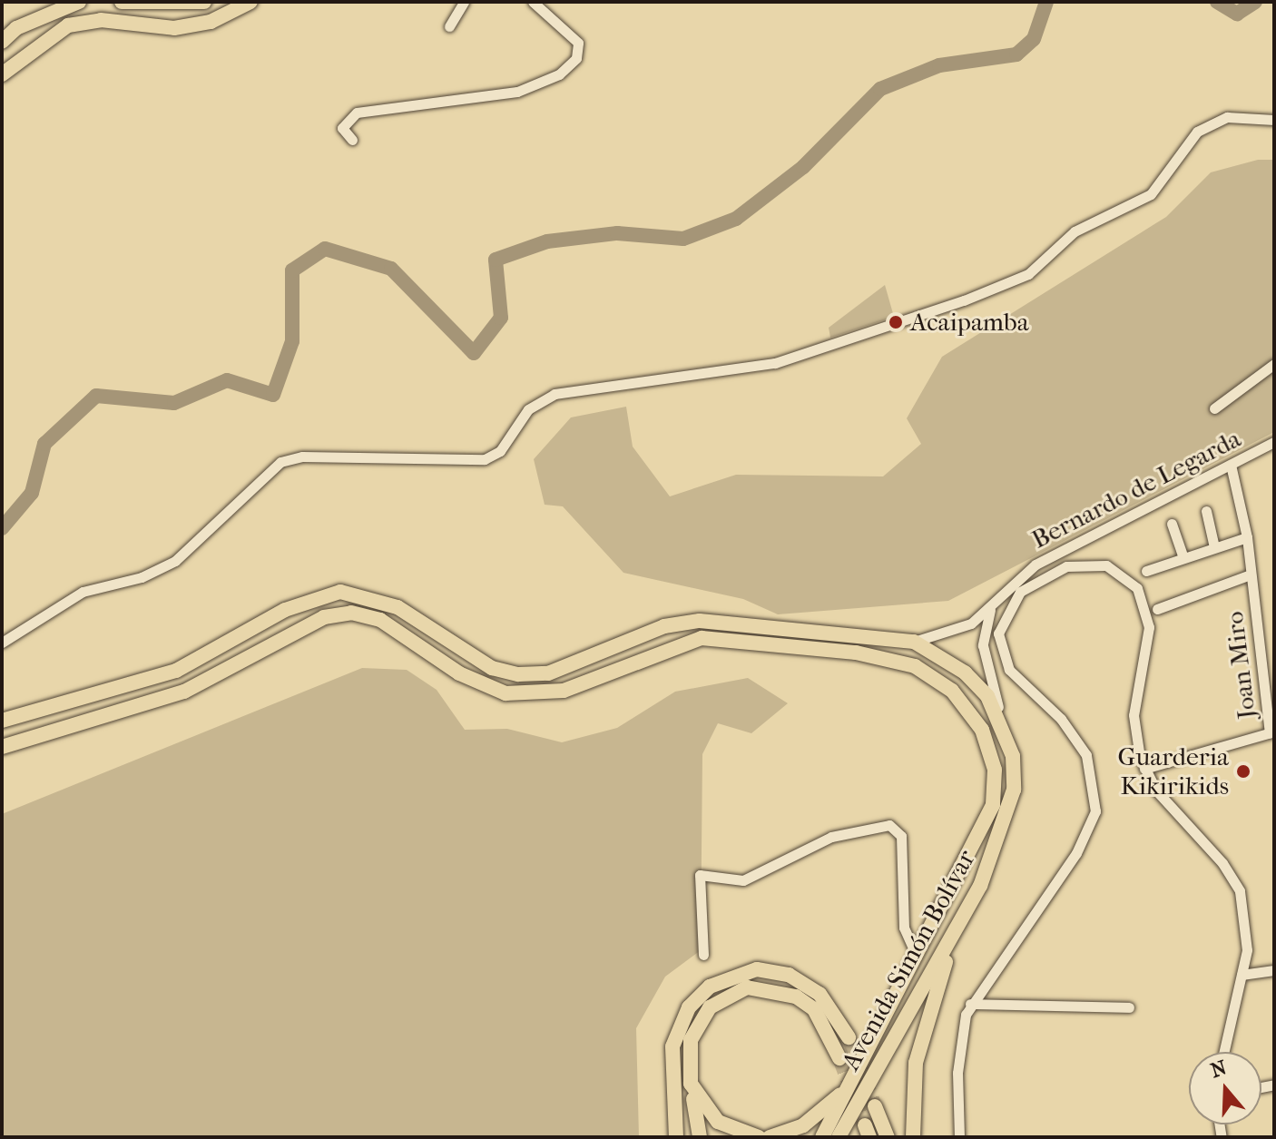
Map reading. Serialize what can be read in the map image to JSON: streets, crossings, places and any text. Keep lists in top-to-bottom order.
{
  "streets": {
    "highway": ["Avenida Simón Bolívar"],
    "street": ["Bernardo de Legarda", "Joan Miro"]
  },
  "crossings": [
    ["Bernardo de Legarda", "Joan Miro"],
    ["Bernardo de Legarda", "Avenida Simón Bolívar"]
  ],
  "places": ["Acaipamba", "Guarderia Kikirikids"],
  "north": "top"
}
